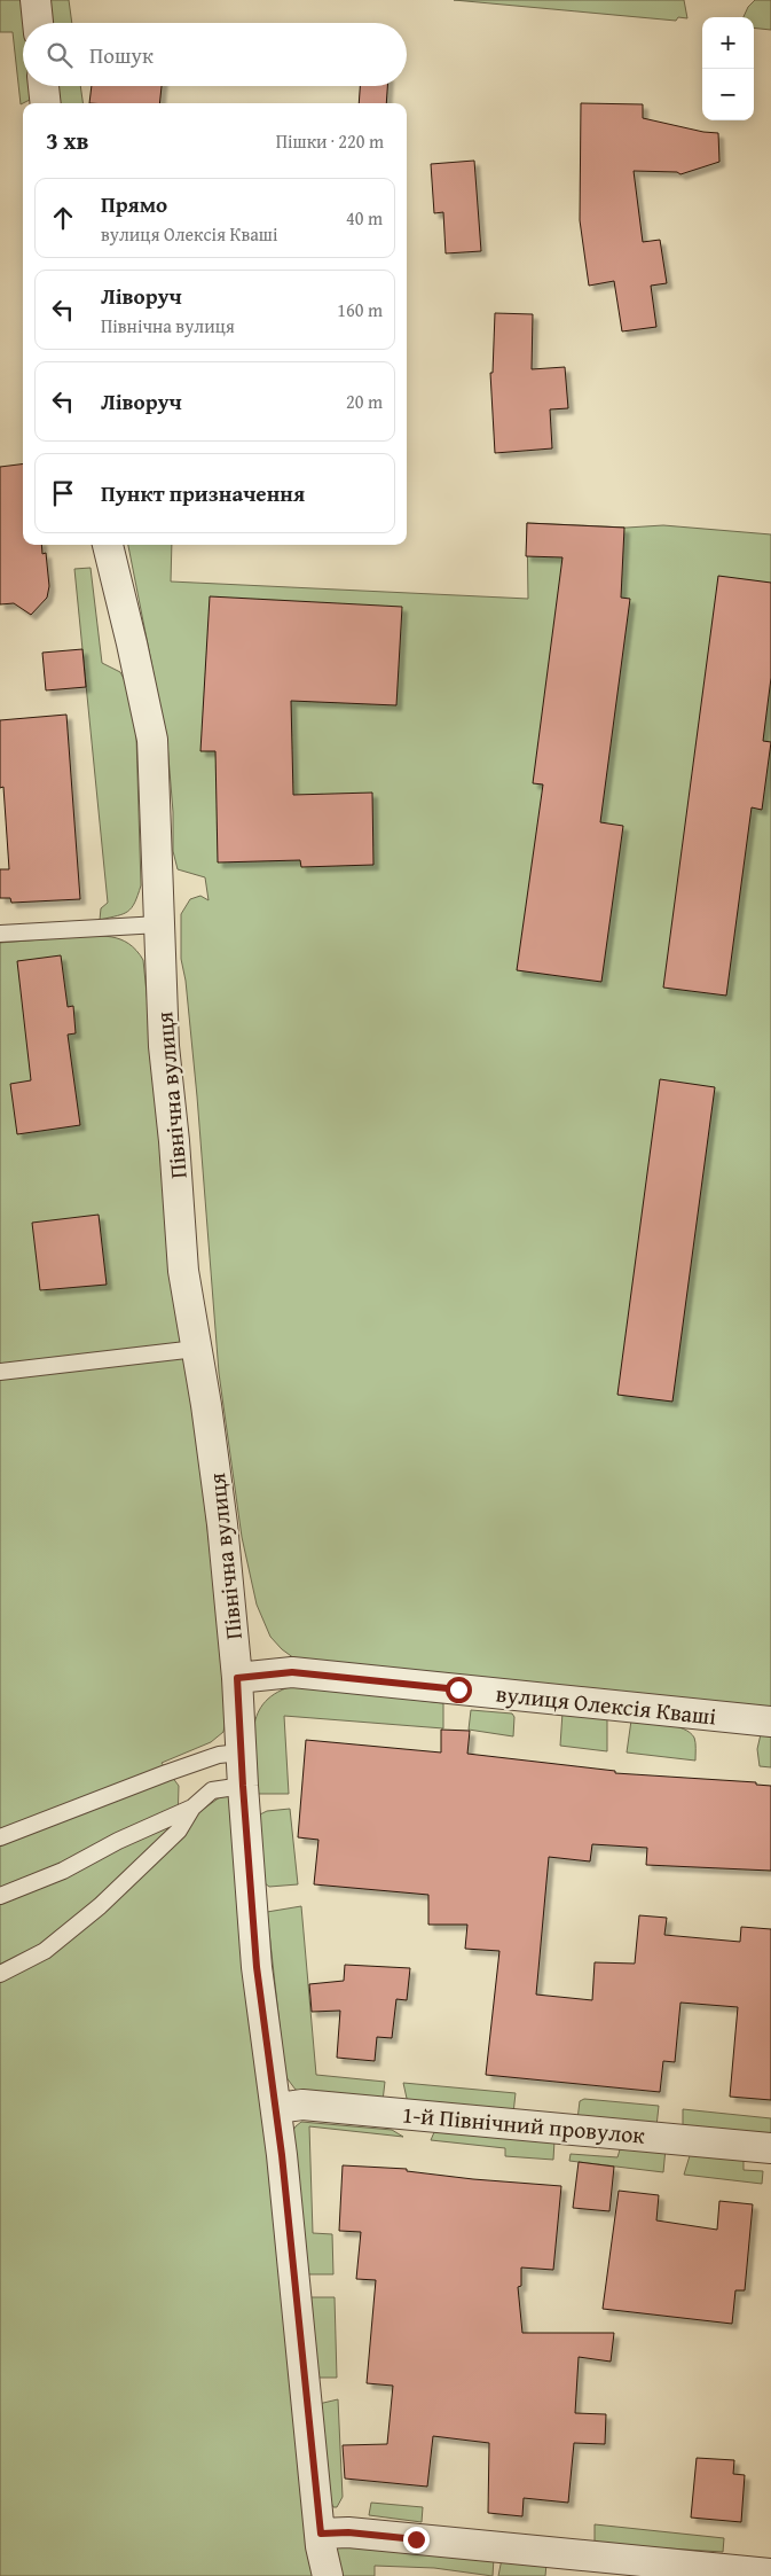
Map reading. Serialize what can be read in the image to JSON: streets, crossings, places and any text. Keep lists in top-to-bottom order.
{
  "streets": {
    "street": ["Північна вулиця", "вулиця Олексія Кваші", "1-й Північний провулок"]
  },
  "crossings": [
    ["Північна вулиця", "вулиця Олексія Кваші"],
    ["Північна вулиця", "1-й Північний провулок"]
  ],
  "page": {
    "map_buttons": ["+", "−"],
    "search": "Пошук",
    "heading": ["3 хв", "Пішки · 220 m"],
    "list": [
      ["Прямо", "вулиця Олексія Кваші", "40 m"],
      ["Ліворуч", "Північна вулиця", "160 m"],
      ["Ліворуч", "20 m"],
      "Пункт призначення"
    ]
  }
}
